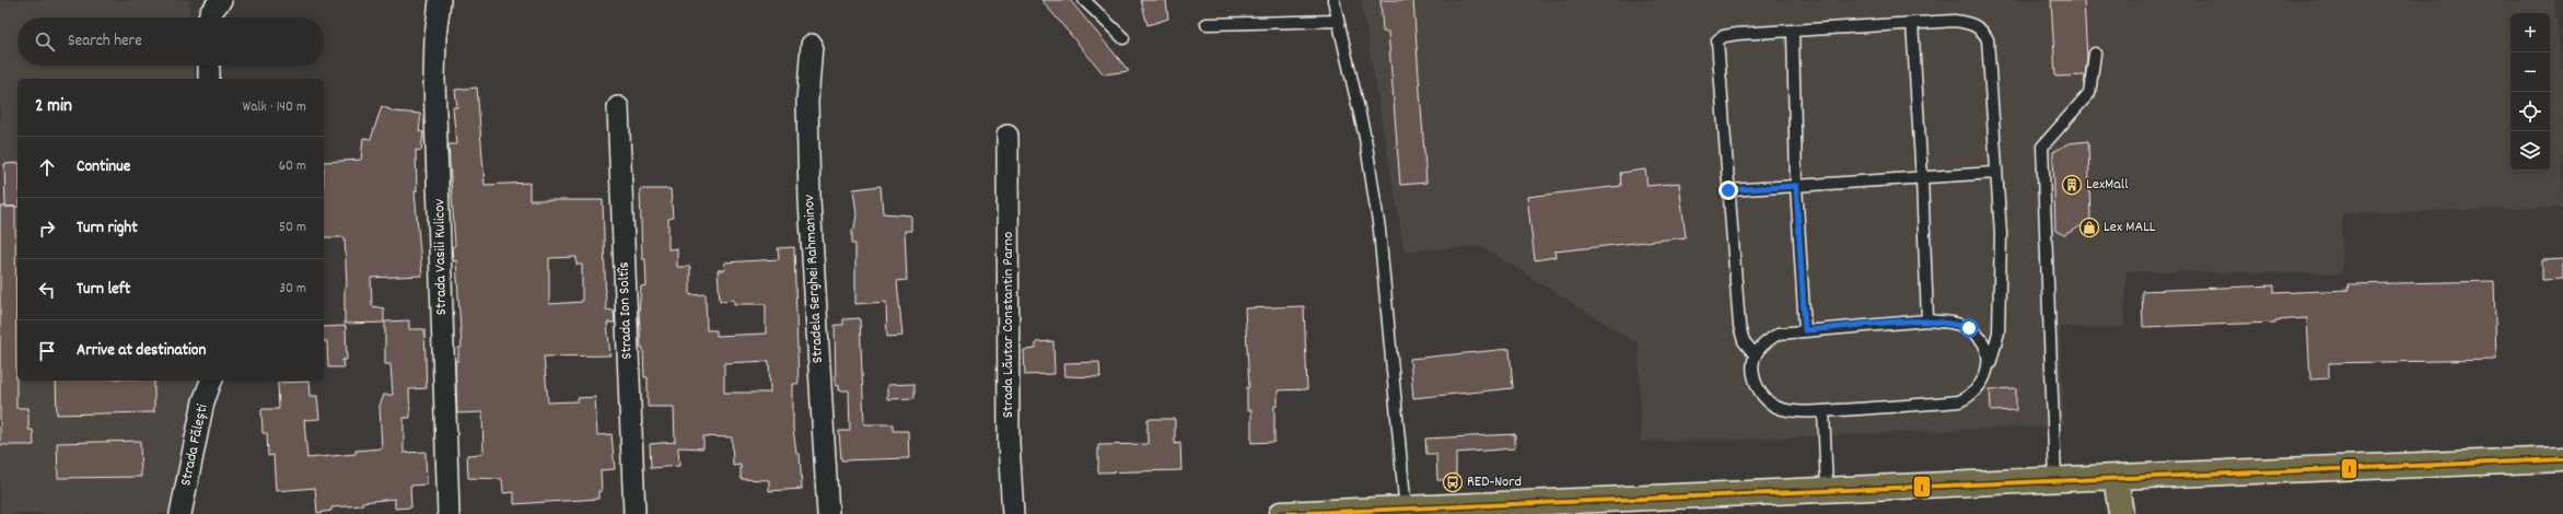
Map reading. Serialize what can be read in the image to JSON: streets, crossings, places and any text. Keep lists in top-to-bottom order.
{
  "streets": {
    "street": [
      "Strada Vasili Kulicov",
      "Stradela Serghei Rahmaninov",
      "Strada Ion Soltîs",
      "Strada Lăutar Constantin Parno",
      "Strada Fălești"
    ]
  },
  "places": {
    "building": ["LexMall"],
    "shop": ["Lex MALL"],
    "bus stop": ["RED-Nord"]
  },
  "lines": ["transit line 1"],
  "page": {
    "map_buttons": ["+", "−"],
    "search": "Search here",
    "heading": ["2 min", "Walk · 140 m"],
    "list": [
      ["Continue", "60 m"],
      ["Turn right", "50 m"],
      ["Turn left", "30 m"],
      "Arrive at destination"
    ]
  }
}
